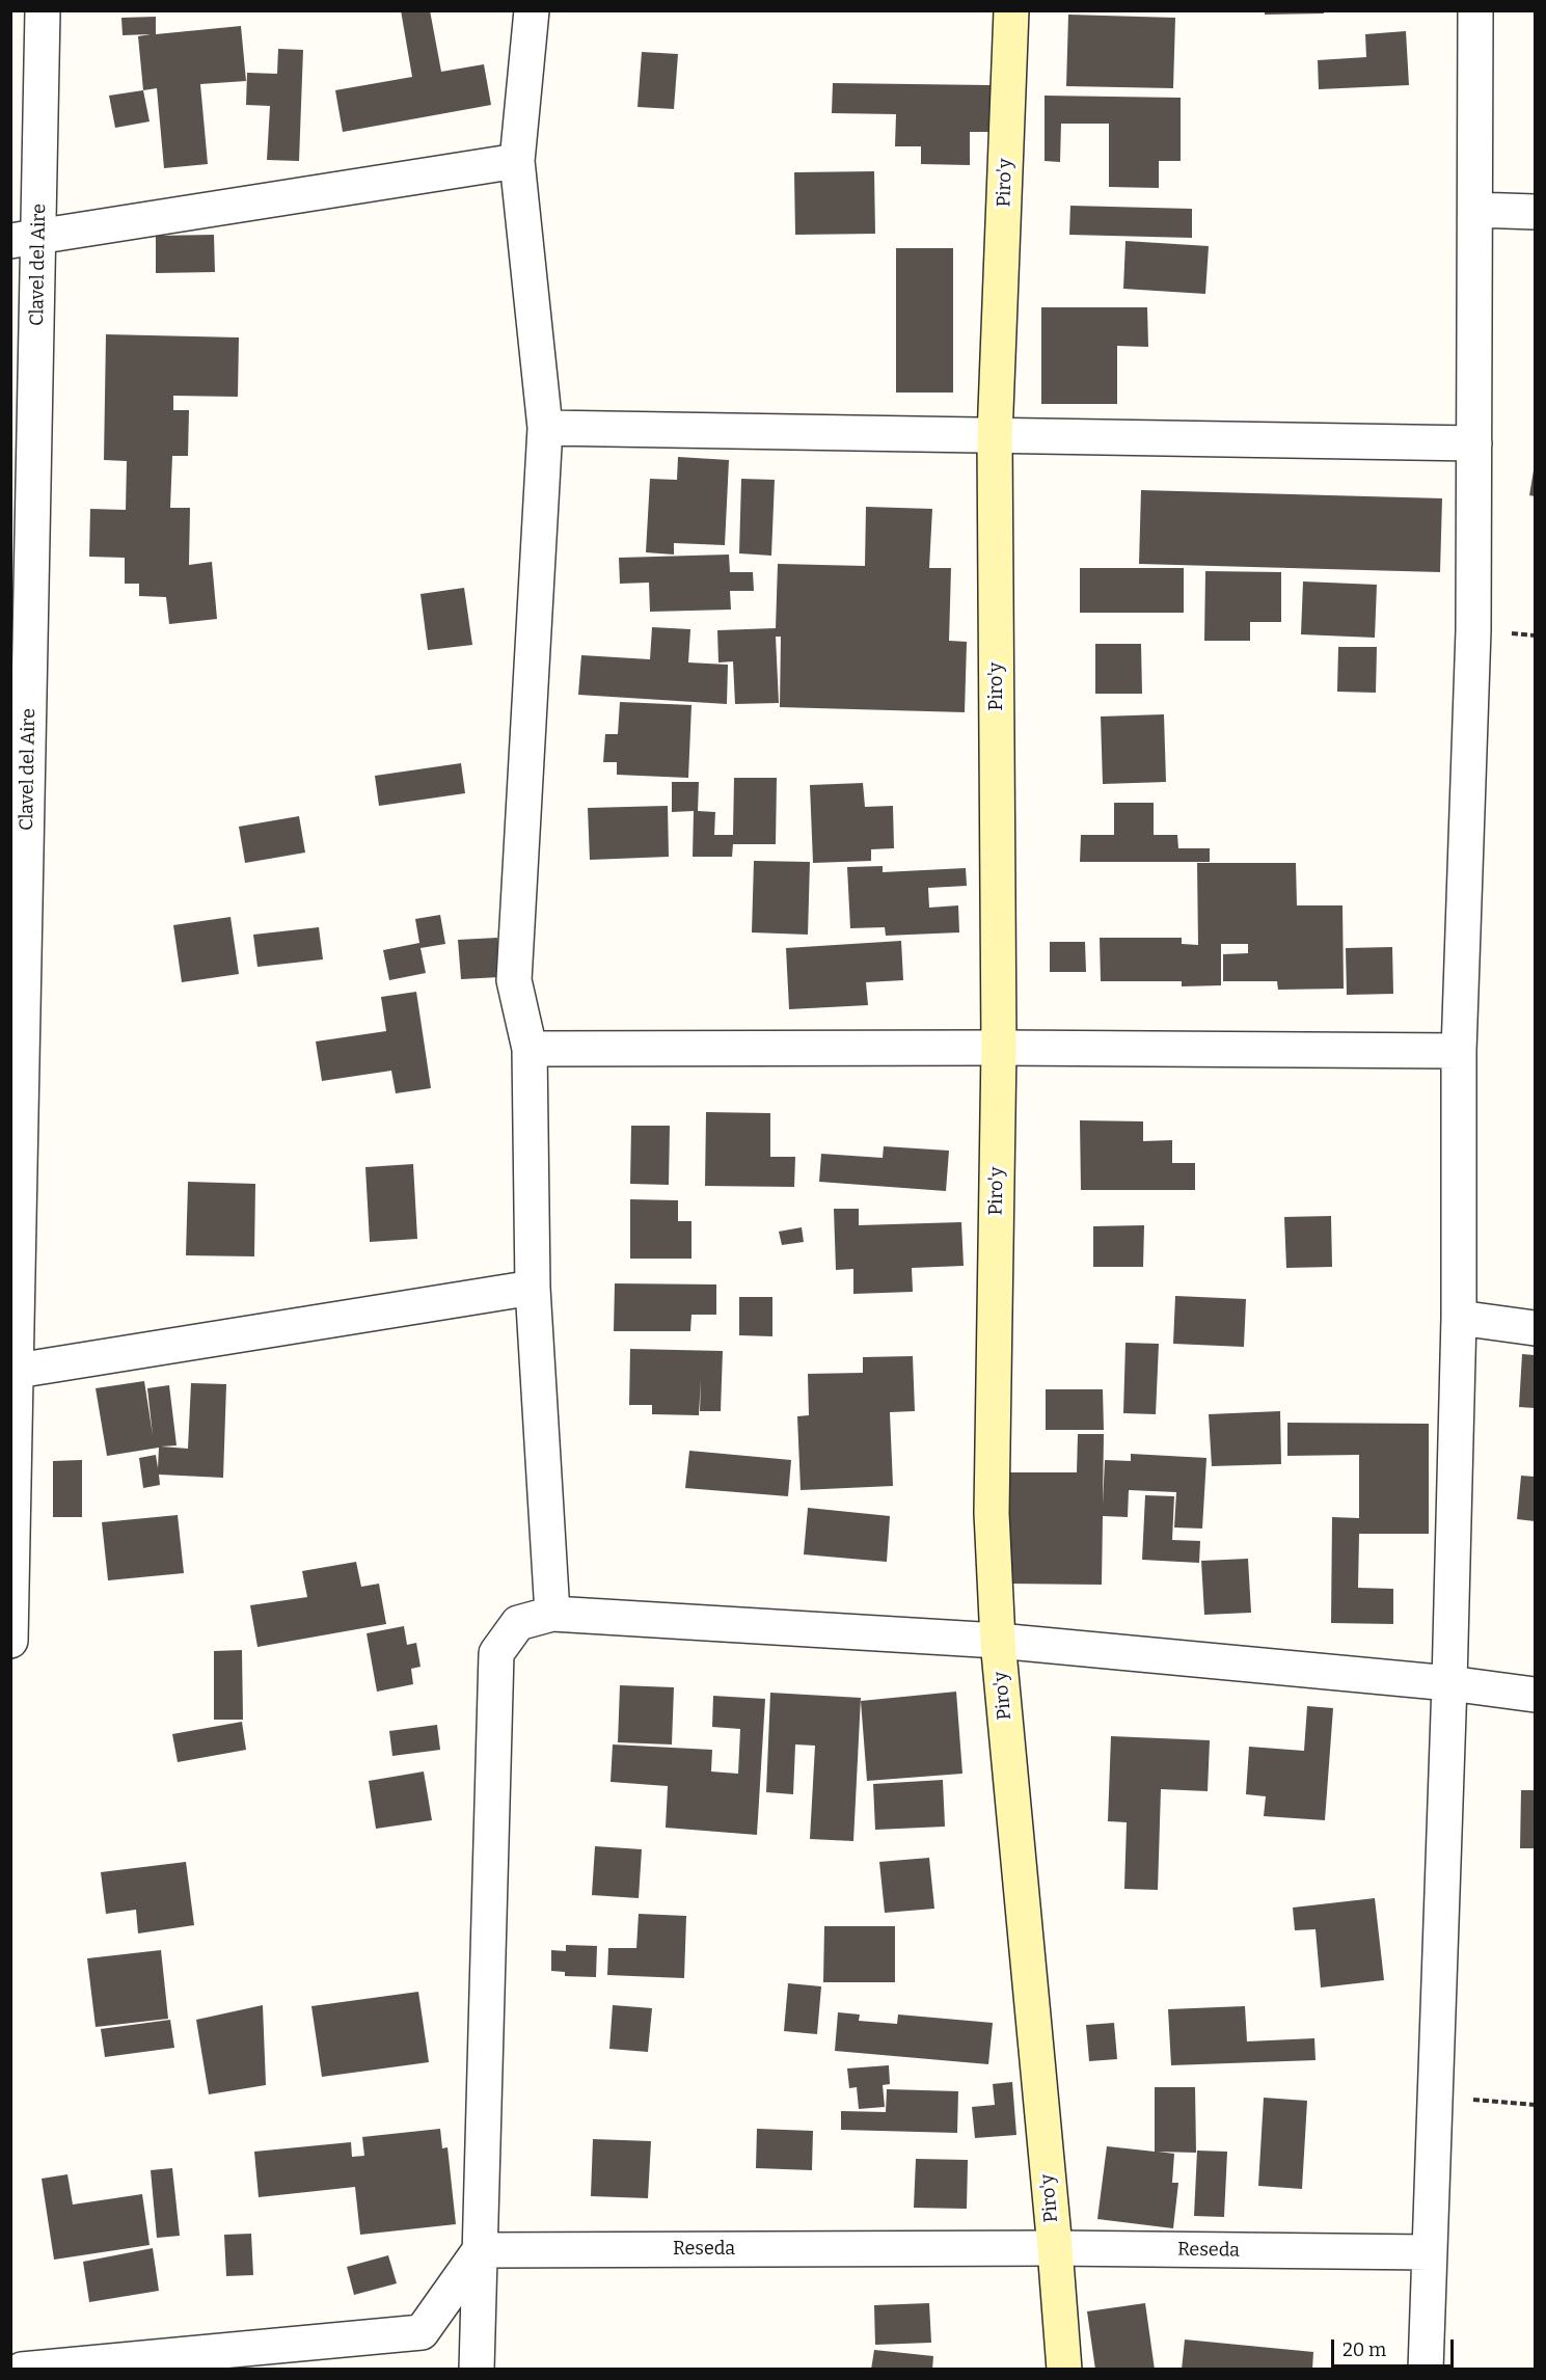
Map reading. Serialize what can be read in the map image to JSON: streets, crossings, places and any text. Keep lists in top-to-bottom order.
{
  "streets": {
    "main road": ["Piro'y"],
    "street": ["Clavel del Aire", "Reseda"]
  },
  "crossings": [
    ["Piro'y", "Reseda"]
  ],
  "scale_bar": "20 m"
}
